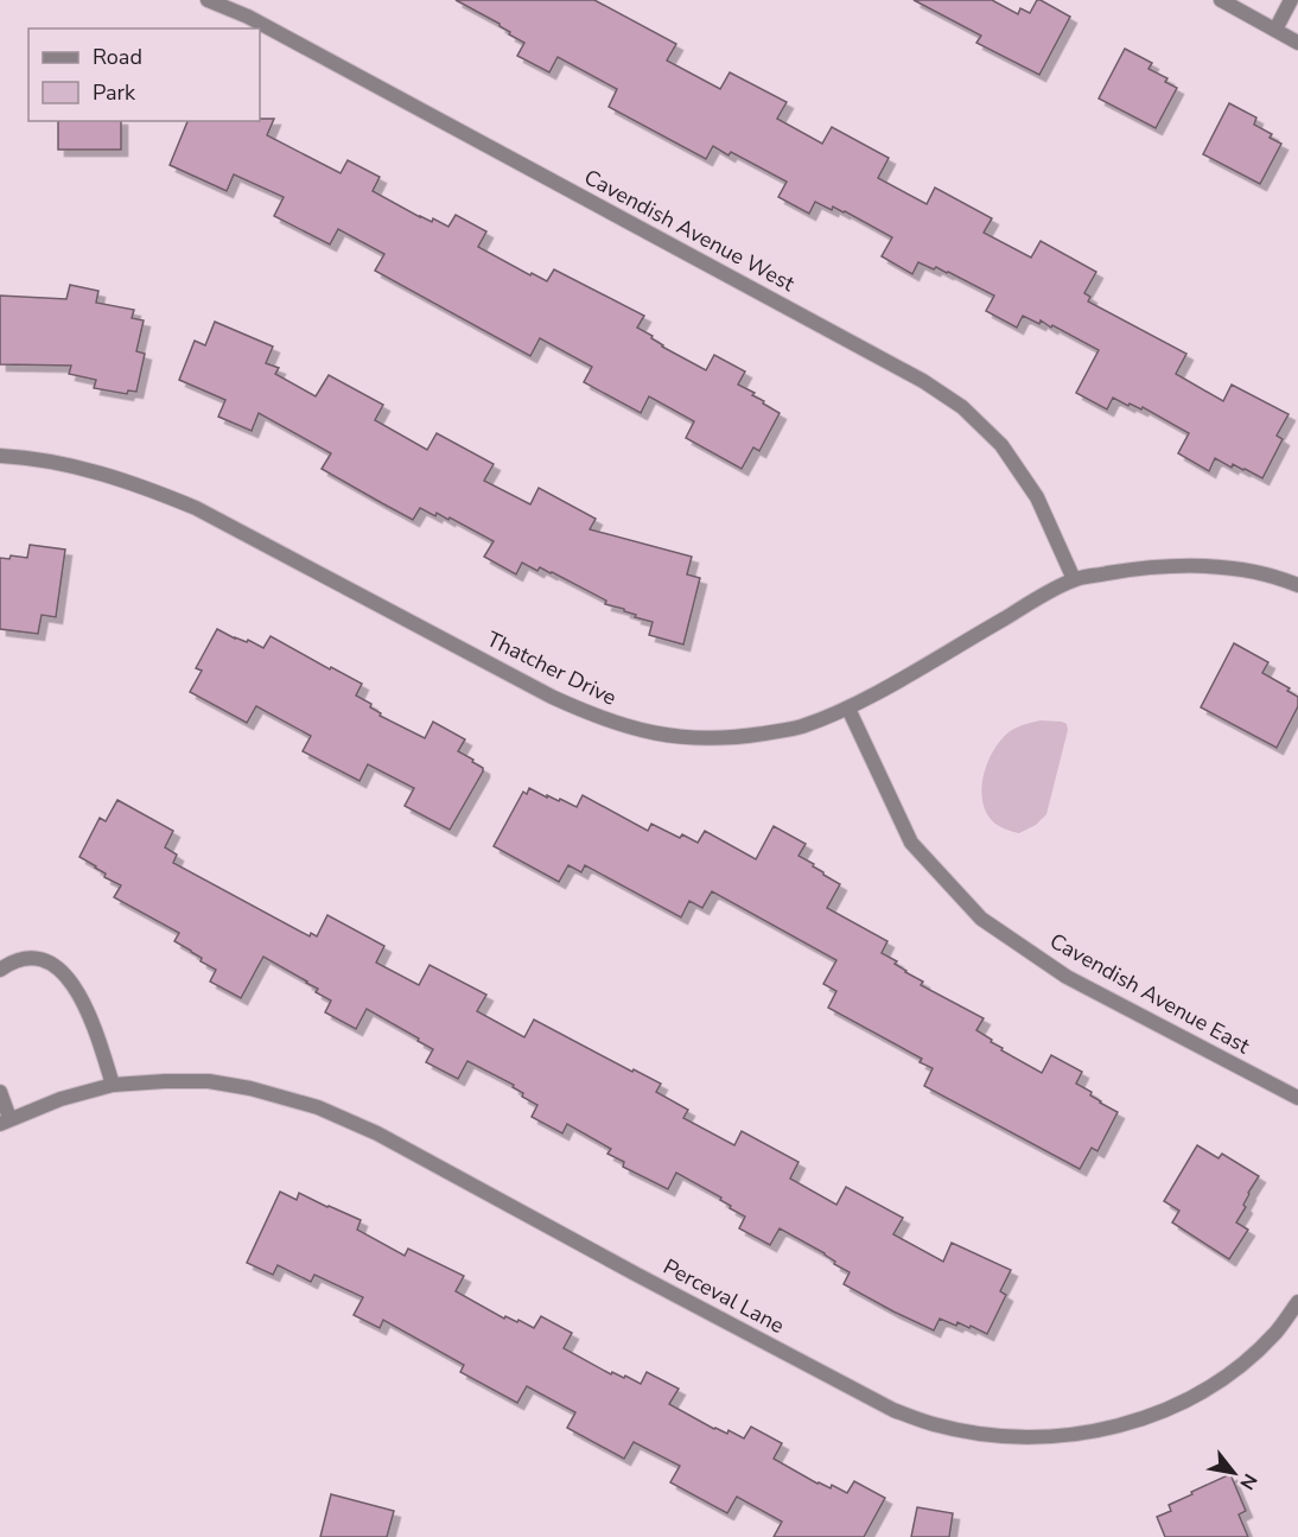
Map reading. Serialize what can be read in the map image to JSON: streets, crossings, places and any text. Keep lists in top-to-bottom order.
{
  "streets": {
    "street": [
      "Cavendish Avenue West",
      "Thatcher Drive",
      "Cavendish Avenue East",
      "Perceval Lane"
    ]
  },
  "crossings": [
    ["Cavendish Avenue West", "Thatcher Drive"],
    ["Thatcher Drive", "Cavendish Avenue East"]
  ],
  "legend": ["Road", "Park"],
  "north": "bottom right"
}
